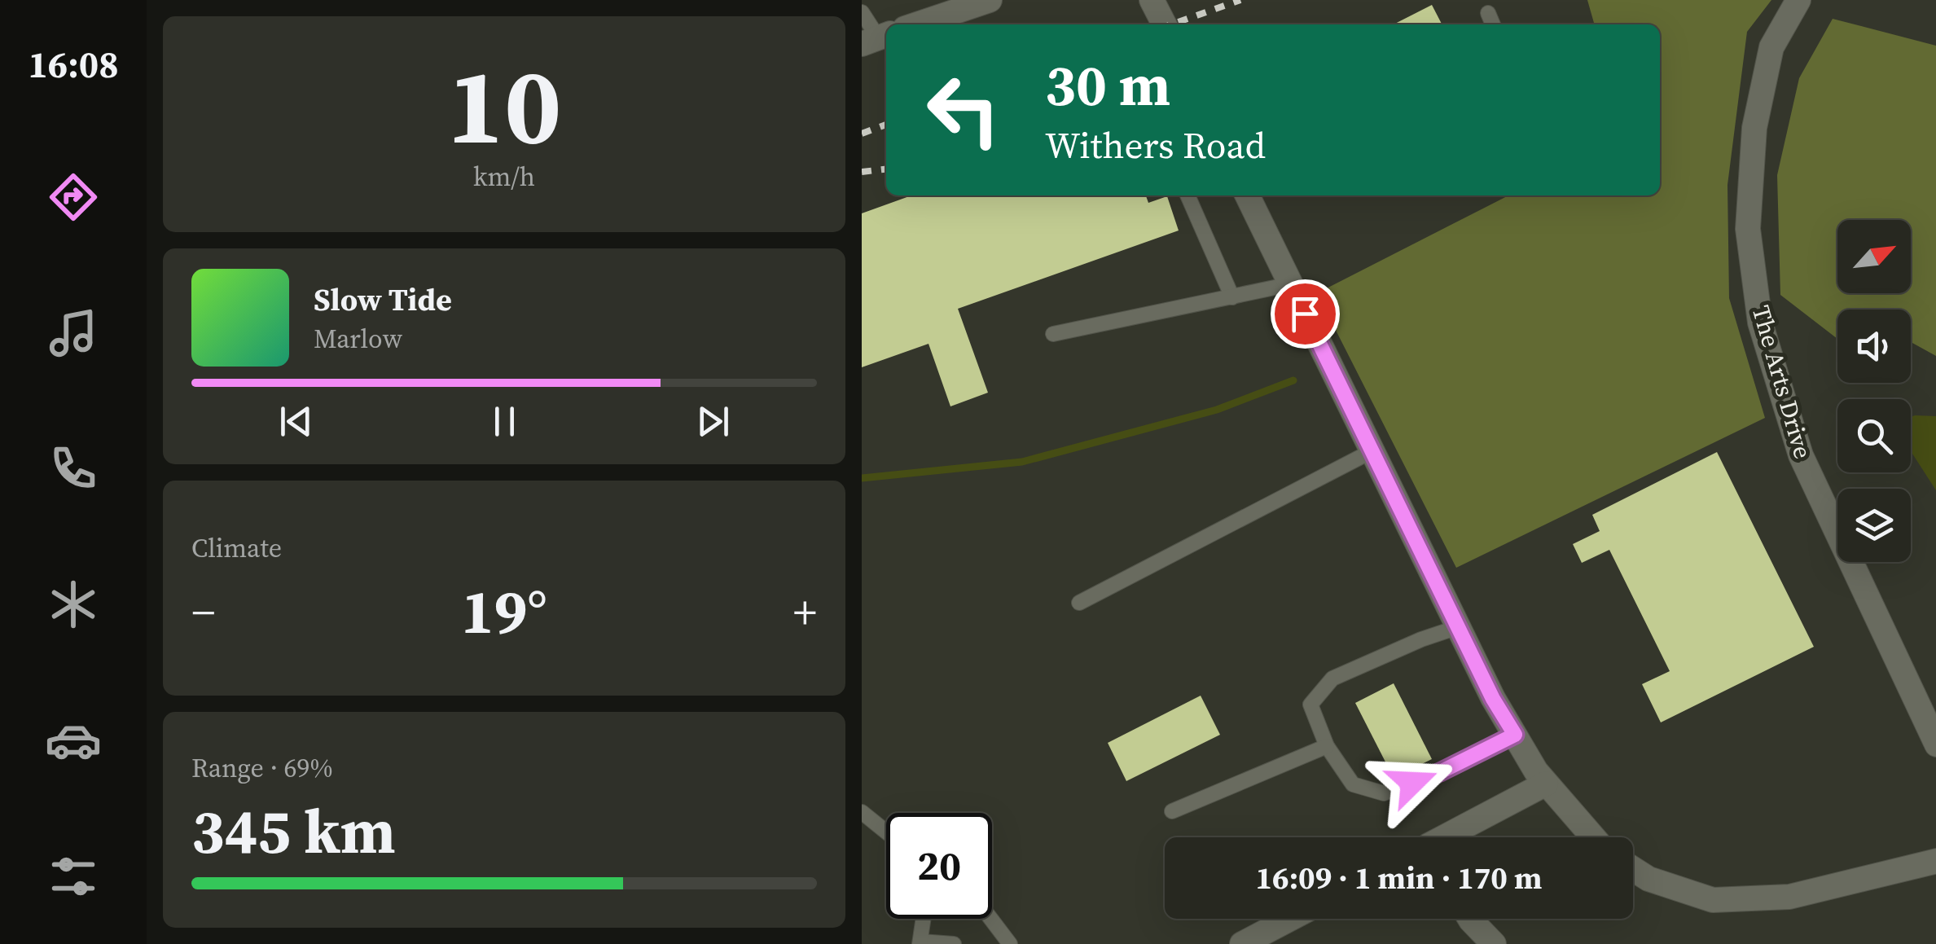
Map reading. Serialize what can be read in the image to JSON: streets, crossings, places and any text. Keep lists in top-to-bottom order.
{
  "streets": {
    "street": ["The Arts Drive"]
  },
  "north": "top right",
  "page": {
    "tabs": "16:08",
    "tile": [
      ["10", "km/h"],
      "Climate",
      ["Range · 69%", "345 km"]
    ],
    "turn": ["30 m", "Withers Road"],
    "song": ["Slow Tide", "Marlow"],
    "heat": ["−", "19°", "+"],
    "limit": "20",
    "trip": "16:09 · 1 min · 170 m"
  }
}
